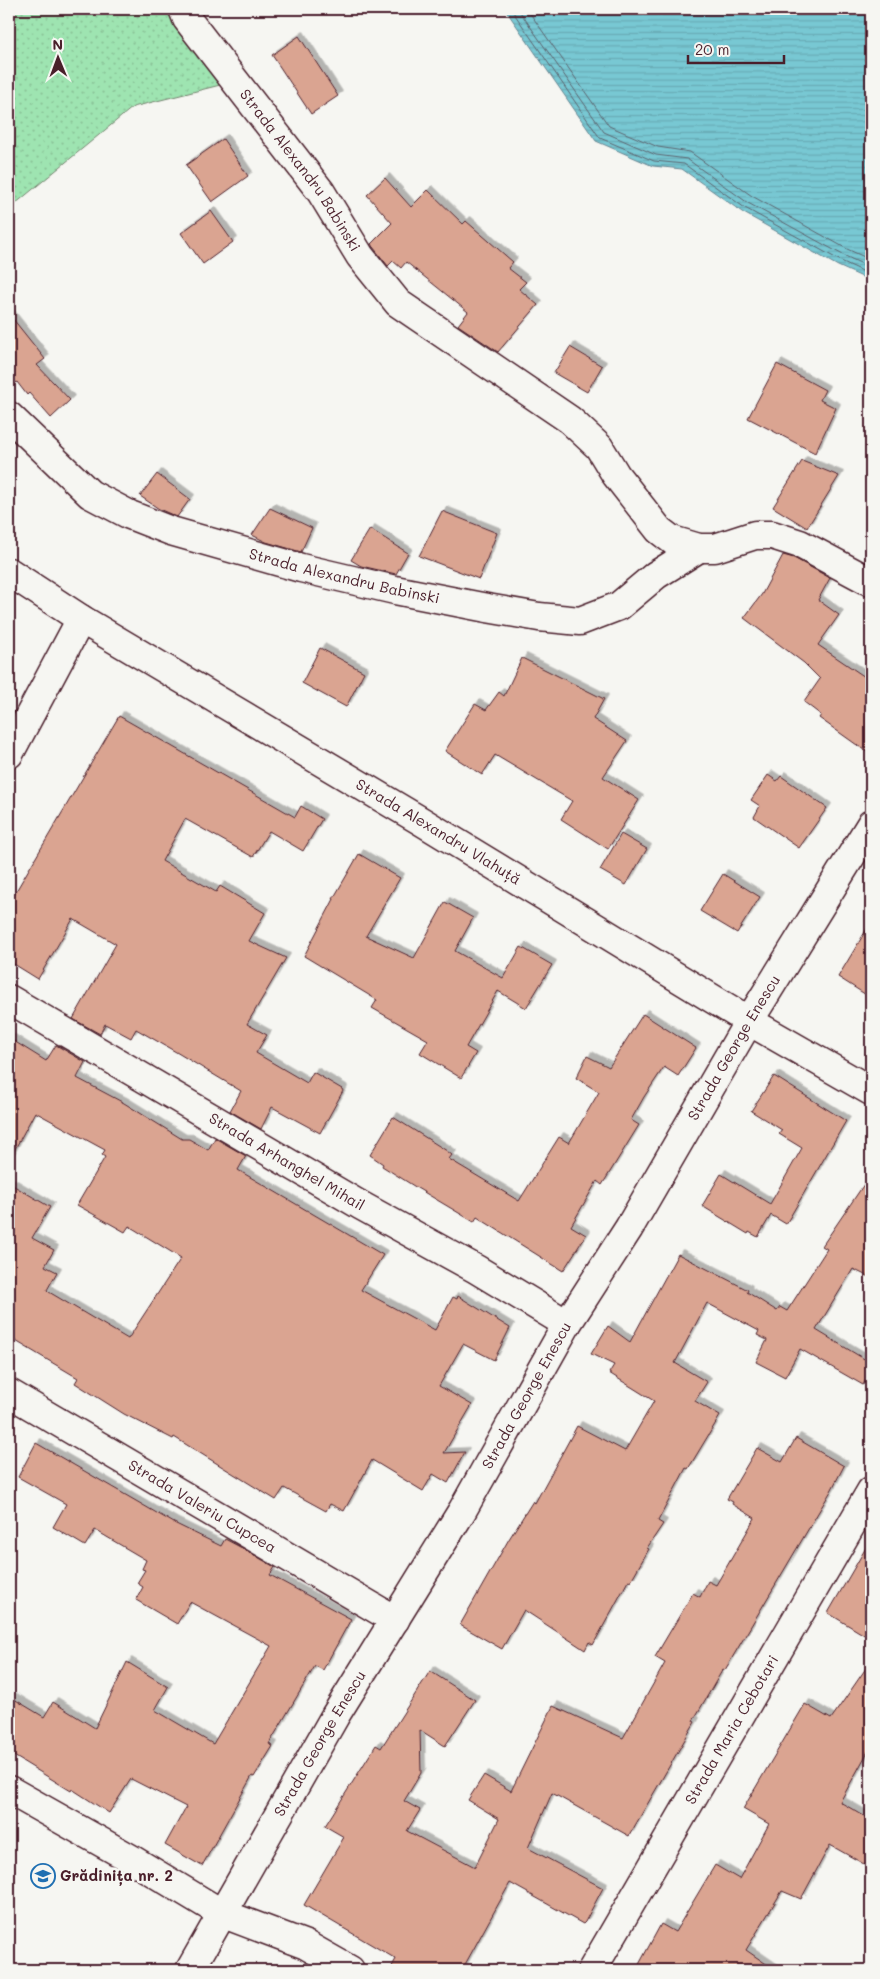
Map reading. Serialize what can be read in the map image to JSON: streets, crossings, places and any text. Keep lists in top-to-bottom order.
{
  "streets": {
    "street": [
      "Strada Alexandru Babinski",
      "Strada Аlexandru Vlahuță",
      "Strada George Enescu",
      "Strada Arhanghel Mihail",
      "Strada Valeriu Cupcea",
      "Strada Maria Cebotari"
    ]
  },
  "crossings": [
    ["Strada Аlexandru Vlahuță", "Strada George Enescu"],
    ["Strada George Enescu", "Strada Arhanghel Mihail"],
    ["Strada George Enescu", "Strada Valeriu Cupcea"]
  ],
  "places": {
    "school or university": ["Grădinița nr. 2"]
  },
  "scale_bar": "20 m",
  "north": "top"
}
